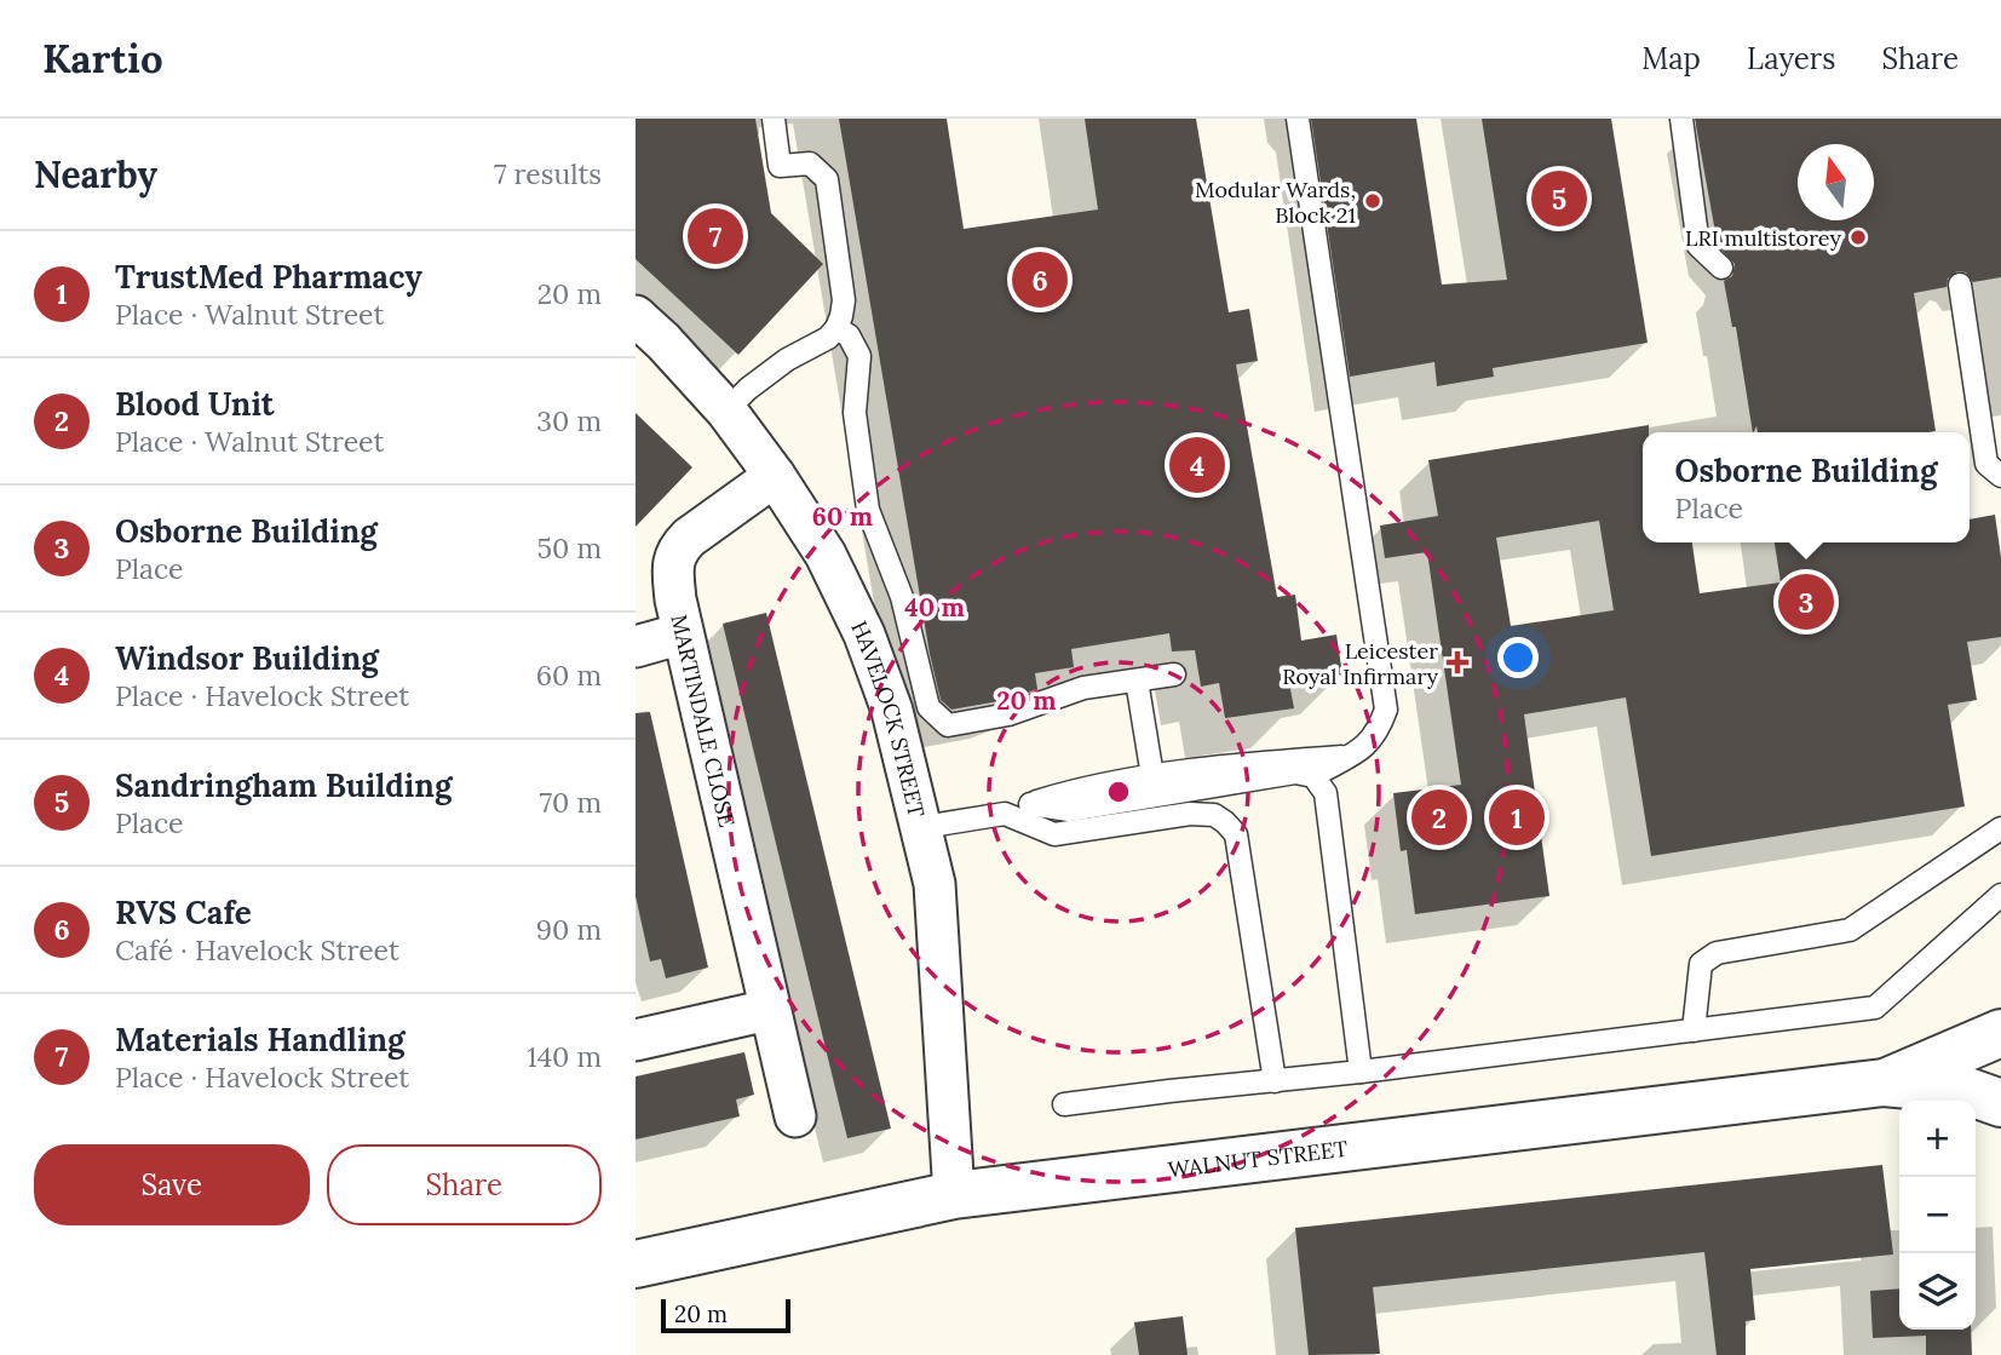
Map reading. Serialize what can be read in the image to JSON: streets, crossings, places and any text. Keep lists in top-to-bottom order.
{
  "streets": {
    "street": ["HAVELOCK STREET", "MARTINDALE CLOSE", "WALNUT STREET"]
  },
  "crossings": [
    ["HAVELOCK STREET", "MARTINDALE CLOSE"],
    ["HAVELOCK STREET", "WALNUT STREET"]
  ],
  "places": {
    "other": ["Modular Wards, Block 21", "LRI multistorey"],
    "health": ["Leicester Royal Infirmary"]
  },
  "scale_bar": "20 m",
  "north": "top",
  "page": {
    "header": "Kartio",
    "nav": ["Map", "Layers", "Share"],
    "heading": ["Nearby", "7 results"],
    "pins": [
      "5",
      "7",
      "6",
      "4",
      "3",
      "1",
      "2"
    ],
    "list": [
      {
        "mark": "1",
        "name": "TrustMed Pharmacy",
        "note": "Place · Walnut Street",
        "value": "20 m"
      },
      {
        "mark": "2",
        "name": "Blood Unit",
        "note": "Place · Walnut Street",
        "value": "30 m"
      },
      {
        "mark": "3",
        "name": "Osborne Building",
        "note": "Place",
        "value": "50 m"
      },
      {
        "mark": "4",
        "name": "Windsor Building",
        "note": "Place · Havelock Street",
        "value": "60 m"
      },
      {
        "mark": "5",
        "name": "Sandringham Building",
        "note": "Place",
        "value": "70 m"
      },
      {
        "mark": "6",
        "name": "RVS Cafe",
        "note": "Café · Havelock Street",
        "value": "90 m"
      },
      {
        "mark": "7",
        "name": "Materials Handling",
        "note": "Place · Havelock Street",
        "value": "140 m"
      }
    ],
    "popup": ["Osborne Building", "Place"],
    "map_buttons": ["+", "−"],
    "buttons": ["Save", "Share"],
    "scale": "20 m"
  },
  "rings": ["60 m", "40 m", "20 m"]
}
